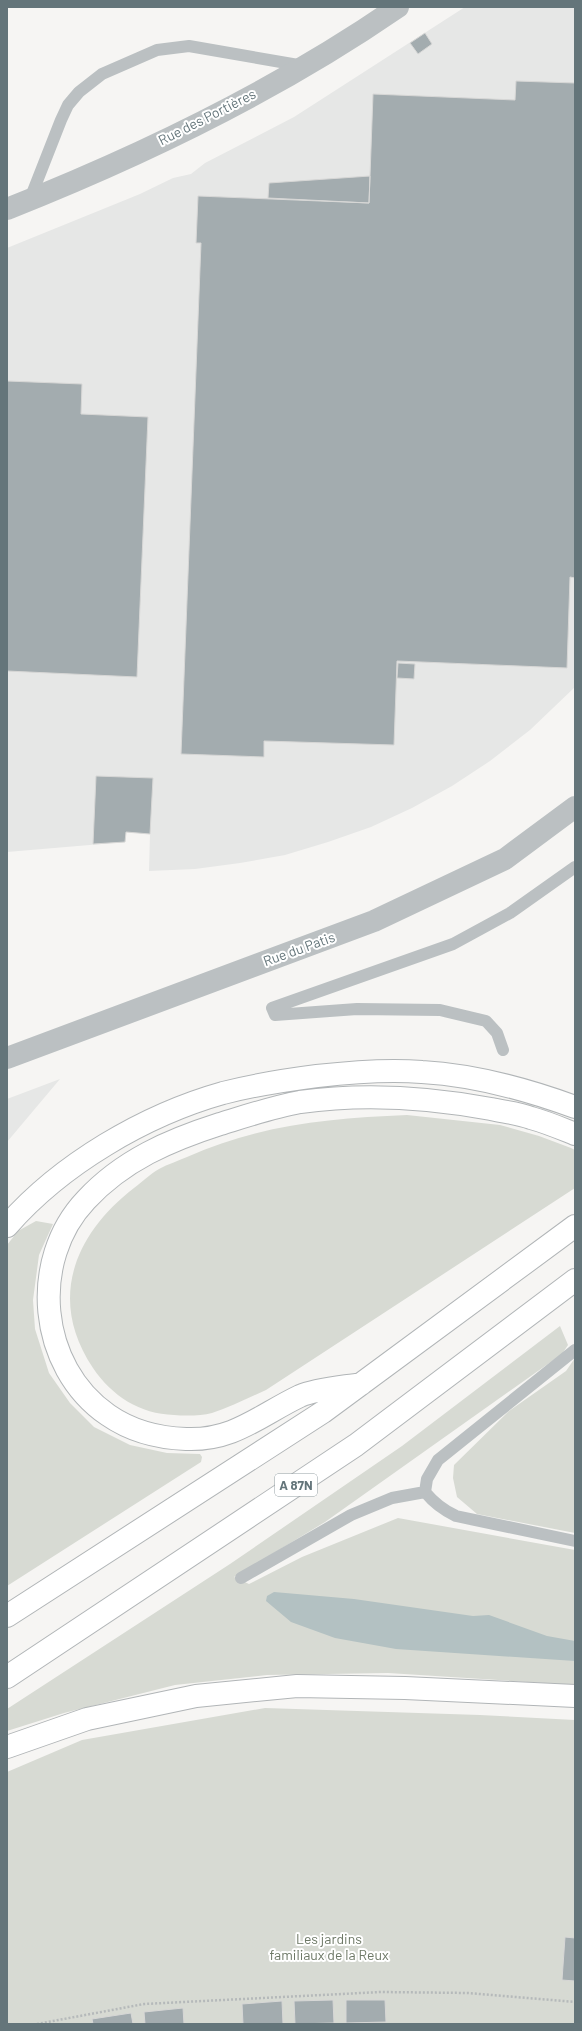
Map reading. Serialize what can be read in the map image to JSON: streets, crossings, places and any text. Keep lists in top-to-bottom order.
{
  "streets": {
    "highway": ["A 87N"],
    "street": ["Rue des Portières", "Rue du Patis"]
  },
  "parks": ["Les jardins familiaux de la Reux"]
}
